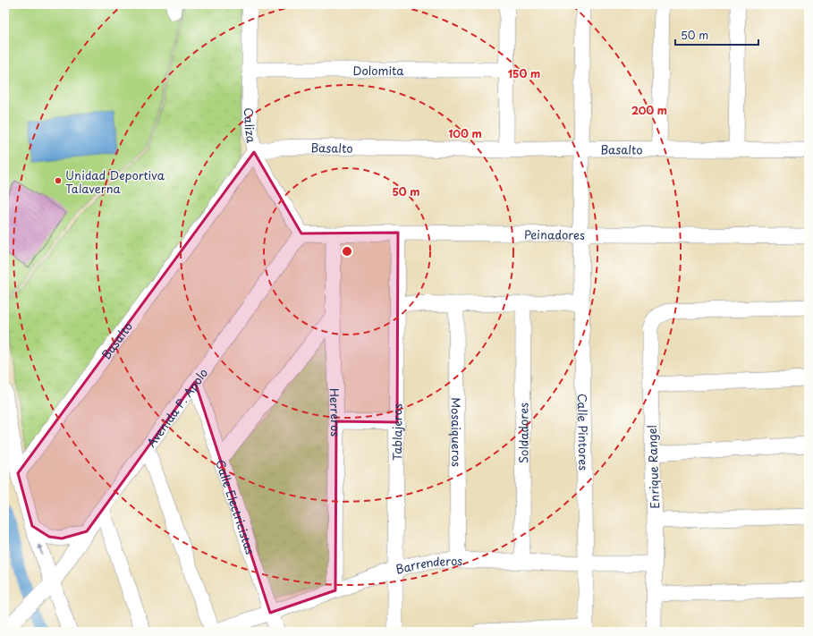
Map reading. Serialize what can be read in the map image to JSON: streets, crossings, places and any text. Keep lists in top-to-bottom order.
{
  "streets": {
    "street": [
      "Dolomita",
      "Caliza",
      "Basalto",
      "Peinadores",
      "Avenida P. Apolo",
      "Herreros",
      "Tablajeros",
      "Mosaiqueros",
      "Calle Pintores",
      "Soldadores",
      "Enrique Rangel",
      "Calle Electricistas",
      "Barrenderos"
    ]
  },
  "crossings": [
    ["Dolomita", "Caliza"],
    ["Caliza", "Basalto"],
    ["Caliza", "Peinadores"],
    ["Caliza", "Avenida P. Apolo"],
    ["Basalto", "Calle Pintores"],
    ["Peinadores", "Avenida P. Apolo"],
    ["Peinadores", "Herreros"],
    ["Peinadores", "Tablajeros"],
    ["Peinadores", "Calle Pintores"],
    ["Avenida P. Apolo", "Calle Electricistas"],
    ["Herreros", "Barrenderos"],
    ["Tablajeros", "Barrenderos"],
    ["Mosaiqueros", "Barrenderos"],
    ["Calle Pintores", "Barrenderos"],
    ["Soldadores", "Barrenderos"],
    ["Enrique Rangel", "Barrenderos"],
    ["Calle Electricistas", "Barrenderos"]
  ],
  "places": ["Unidad Deportiva Talaverna"],
  "scale_bar": "50 m",
  "rings": [
    "150 m",
    "200 m",
    "100 m",
    "50 m"
  ]
}
